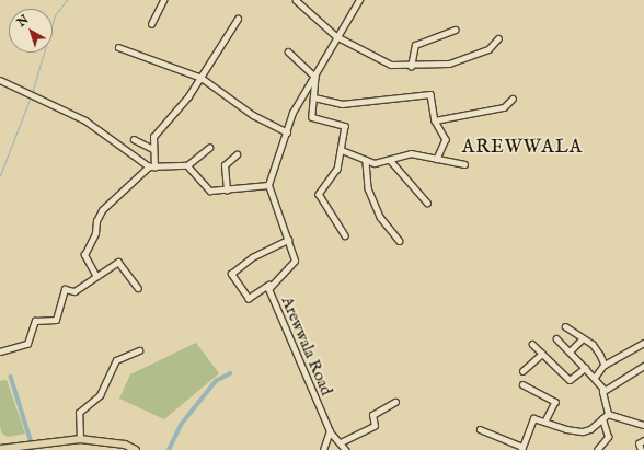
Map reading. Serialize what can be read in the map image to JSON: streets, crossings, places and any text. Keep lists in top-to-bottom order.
{
  "streets": {
    "street": ["Arewwala Road"]
  },
  "districts": ["AREWWALA"],
  "north": "top left"
}
